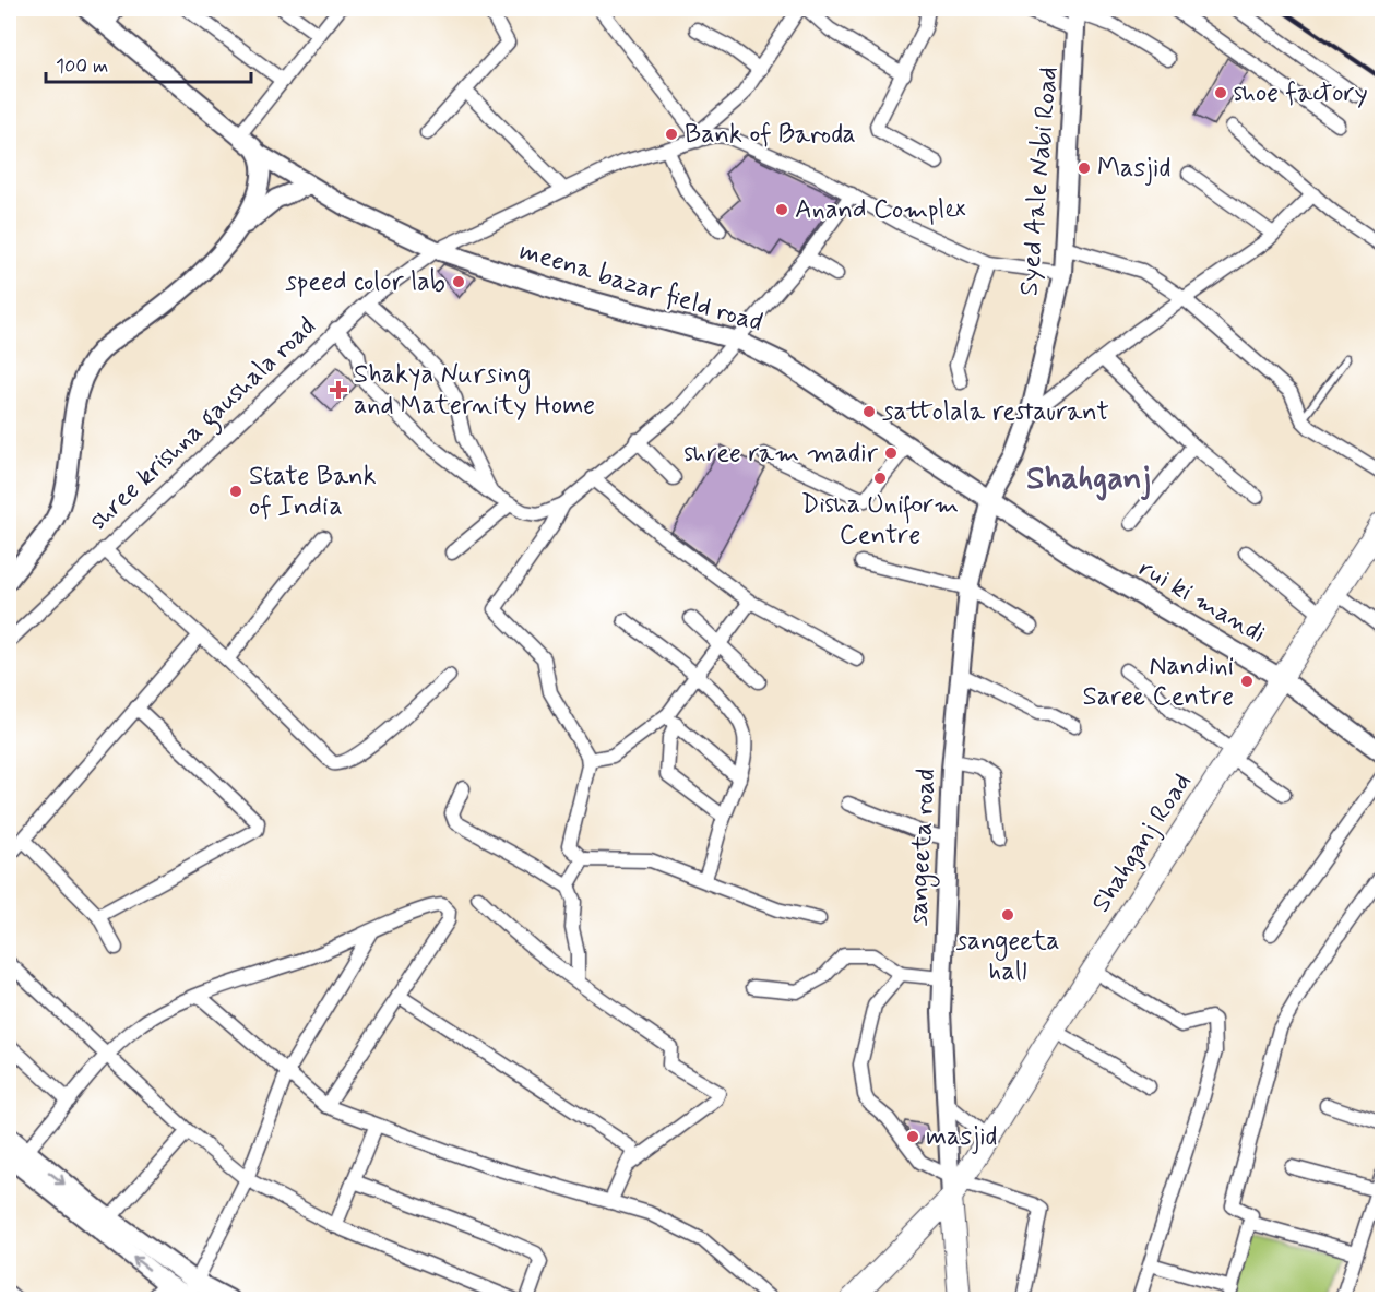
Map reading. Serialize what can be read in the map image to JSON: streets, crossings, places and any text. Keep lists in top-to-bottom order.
{
  "streets": {
    "main road": [
      "Syed Aale Nabi Road",
      "meena bazar field road",
      "rui ki mandi",
      "Shahganj Road",
      "sangeeta road"
    ],
    "street": ["shree krishna gaushala road"]
  },
  "crossings": [
    ["Syed Aale Nabi Road", "meena bazar field road"],
    ["Syed Aale Nabi Road", "shree krishna gaushala road"],
    ["Syed Aale Nabi Road", "rui ki mandi"],
    ["Syed Aale Nabi Road", "sangeeta road"],
    ["meena bazar field road", "shree krishna gaushala road"],
    ["meena bazar field road", "rui ki mandi"],
    ["meena bazar field road", "sangeeta road"],
    ["rui ki mandi", "Shahganj Road"],
    ["rui ki mandi", "sangeeta road"],
    ["Shahganj Road", "sangeeta road"]
  ],
  "districts": ["Shahganj"],
  "places": {
    "other": [
      "shoe factory",
      "Bank of Baroda",
      "Masjid",
      "Anand Complex",
      "speed color lab",
      "sattolala restaurant",
      "shree ram madir",
      "Disha Uniform Centre",
      "State Bank of India",
      "Nandini Saree Centre",
      "sangeeta hall",
      "masjid"
    ],
    "health": ["Shakya Nursing and Maternity Home"]
  },
  "scale_bar": "100 m"
}
